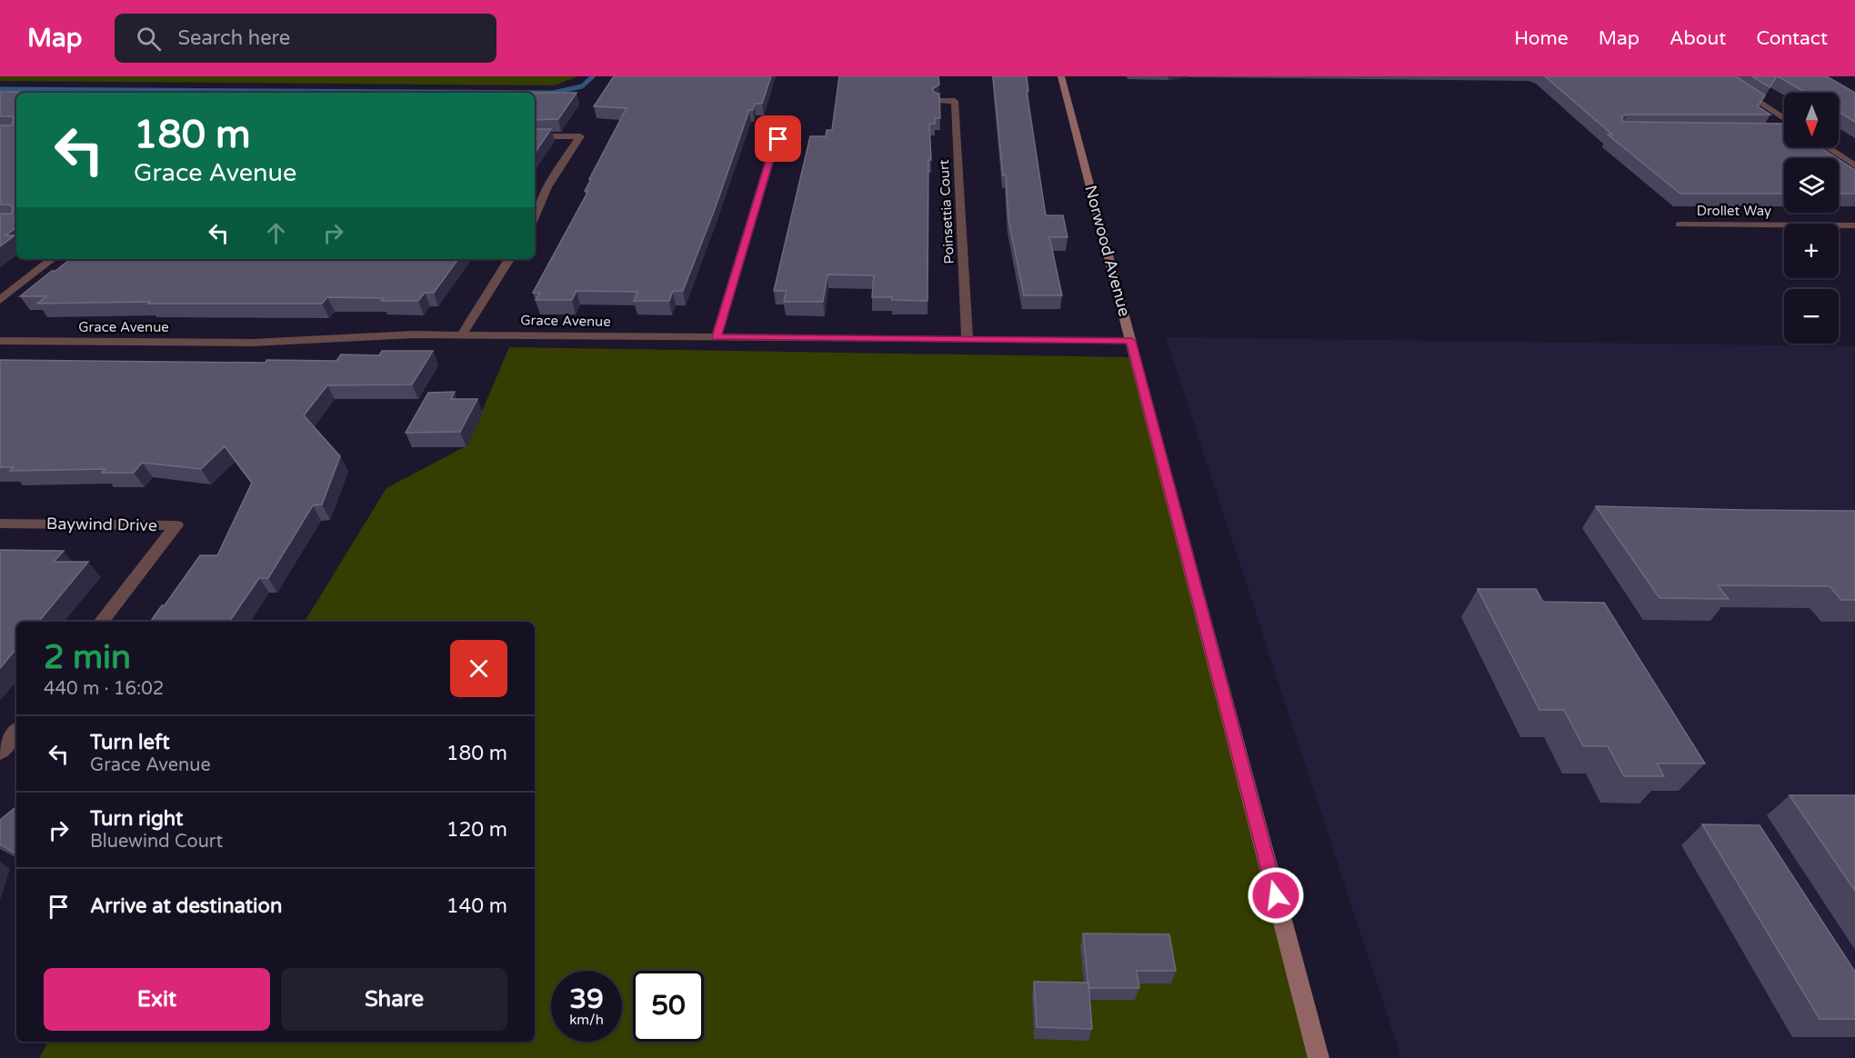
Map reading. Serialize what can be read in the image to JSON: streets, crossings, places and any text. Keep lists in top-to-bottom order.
{
  "streets": {
    "main road": ["Norwood Avenue"],
    "street": [
      "Drollet Way",
      "Poinsettia Court",
      "Grace Avenue",
      "Baywind Drive"
    ]
  },
  "crossings": [
    ["Poinsettia Court", "Grace Avenue"],
    ["Norwood Avenue", "Grace Avenue"]
  ],
  "north": "bottom",
  "page": {
    "header": "Map",
    "search": "Search here",
    "nav": [
      "Home",
      "Map",
      "About",
      "Contact"
    ],
    "map_buttons": ["+", "−"],
    "turn": ["180 m", "Grace Avenue"],
    "heading": ["2 min", "440 m · 16:02"],
    "list": [
      {
        "name": "Turn left",
        "note": "Grace Avenue",
        "value": "180 m"
      },
      {
        "name": "Turn right",
        "note": "Bluewind Court",
        "value": "120 m"
      },
      {
        "name": "Arrive at destination",
        "value": "140 m"
      }
    ],
    "buttons": ["Exit", "Share"],
    "speed": "39 km/h",
    "limit": "50"
  }
}
